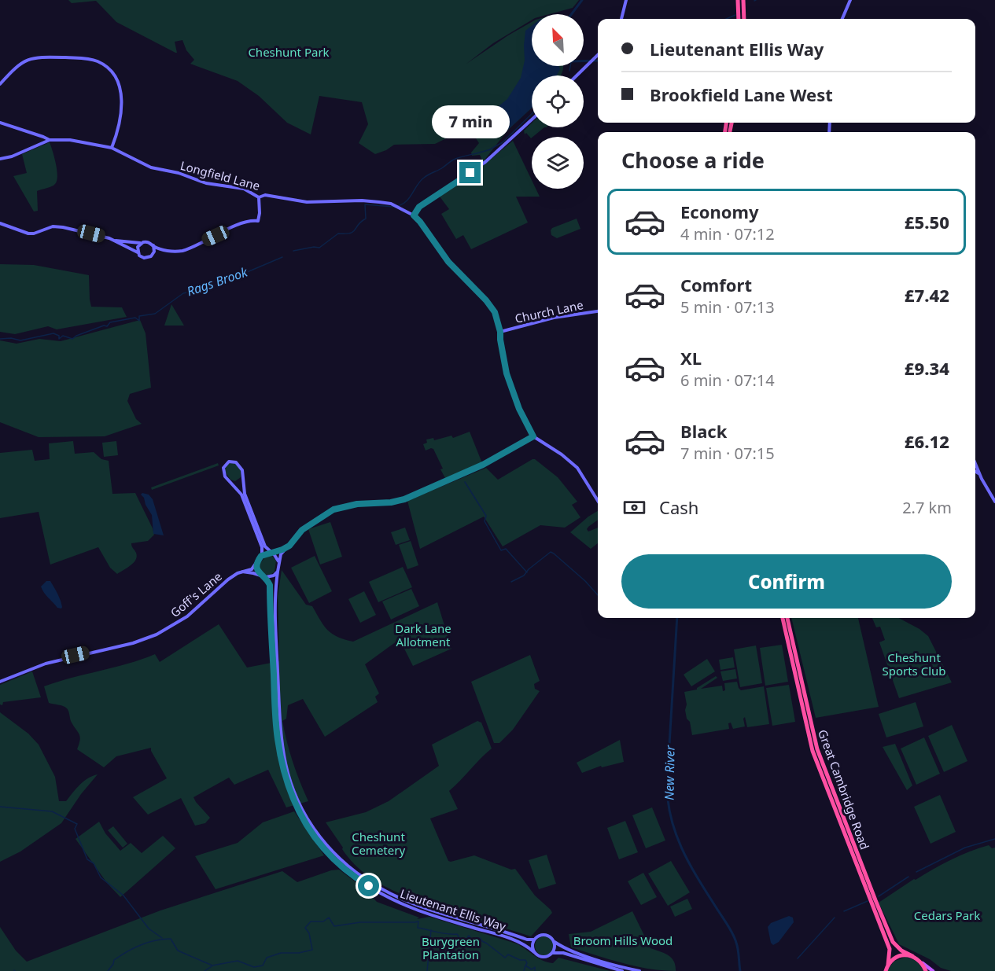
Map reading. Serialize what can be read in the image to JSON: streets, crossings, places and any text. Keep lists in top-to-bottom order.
{
  "streets": {
    "highway": ["Great Cambridge Road"],
    "main road": [
      "Longfield Lane",
      "Church Lane",
      "Goff's Lane",
      "Lieutenant Ellis Way"
    ]
  },
  "crossings": [
    ["Goff's Lane", "Lieutenant Ellis Way"]
  ],
  "water": ["Rags Brook", "New River"],
  "parks": [
    "Cheshunt Park",
    "Dark Lane Allotment",
    "Cheshunt Sports Club",
    "Cheshunt Cemetery",
    "Cedars Park",
    "Broom Hills Wood",
    "Burygreen Plantation"
  ],
  "north": "top left",
  "page": {
    "banner": ["Lieutenant Ellis Way", "Brookfield Lane West"],
    "bubble": "7 min",
    "heading": "Choose a ride",
    "list": [
      {
        "name": "Economy",
        "note": "4 min · 07:12",
        "value": "£5.50"
      },
      {
        "name": "Comfort",
        "note": "5 min · 07:13",
        "value": "£7.42"
      },
      {
        "name": "XL",
        "note": "6 min · 07:14",
        "value": "£9.34"
      },
      {
        "name": "Black",
        "note": "7 min · 07:15",
        "value": "£6.12"
      }
    ],
    "pay": ["Cash", "2.7 km"],
    "buttons": "Confirm"
  }
}
